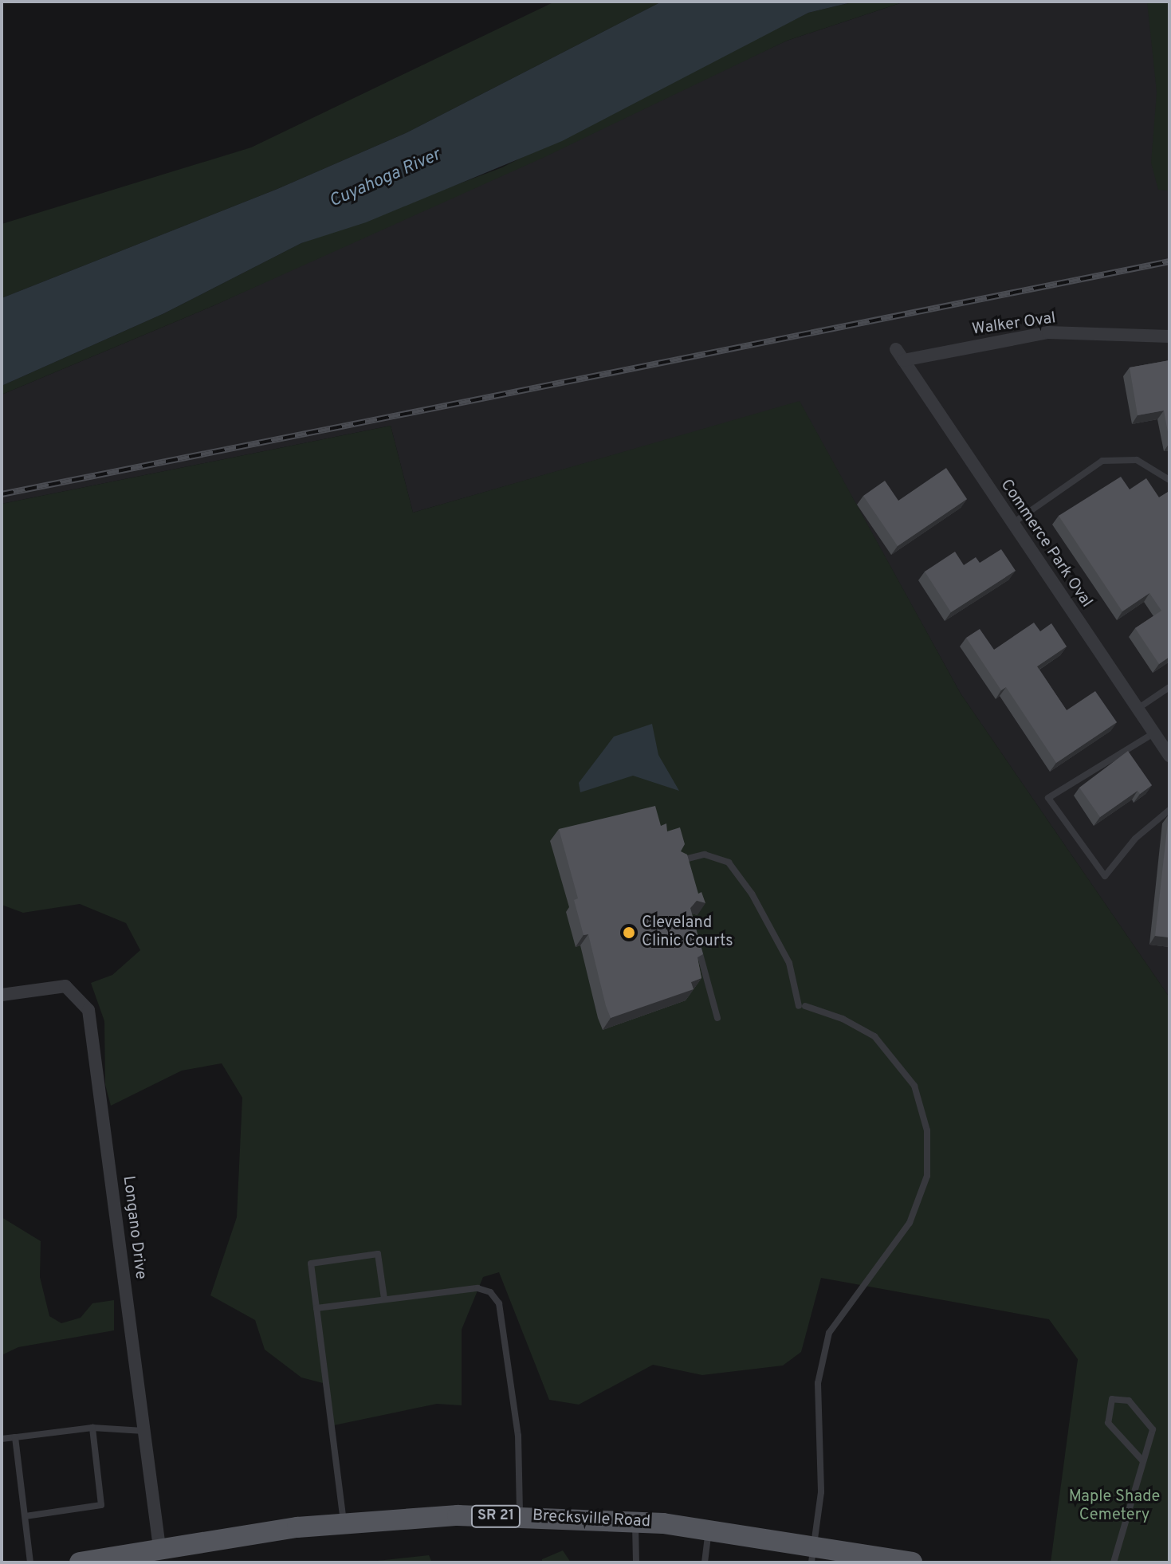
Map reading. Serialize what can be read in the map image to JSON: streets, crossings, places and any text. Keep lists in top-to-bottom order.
{
  "streets": {
    "main road": ["SR 21", "Brecksville Road"],
    "street": ["Walker Oval", "Commerce Park Oval", "Longano Drive"]
  },
  "crossings": [
    ["Walker Oval", "Commerce Park Oval"],
    ["Longano Drive", "Brecksville Road"]
  ],
  "water": ["Cuyahoga River"],
  "parks": ["Maple Shade Cemetery"],
  "places": ["Cleveland Clinic Courts"]
}
